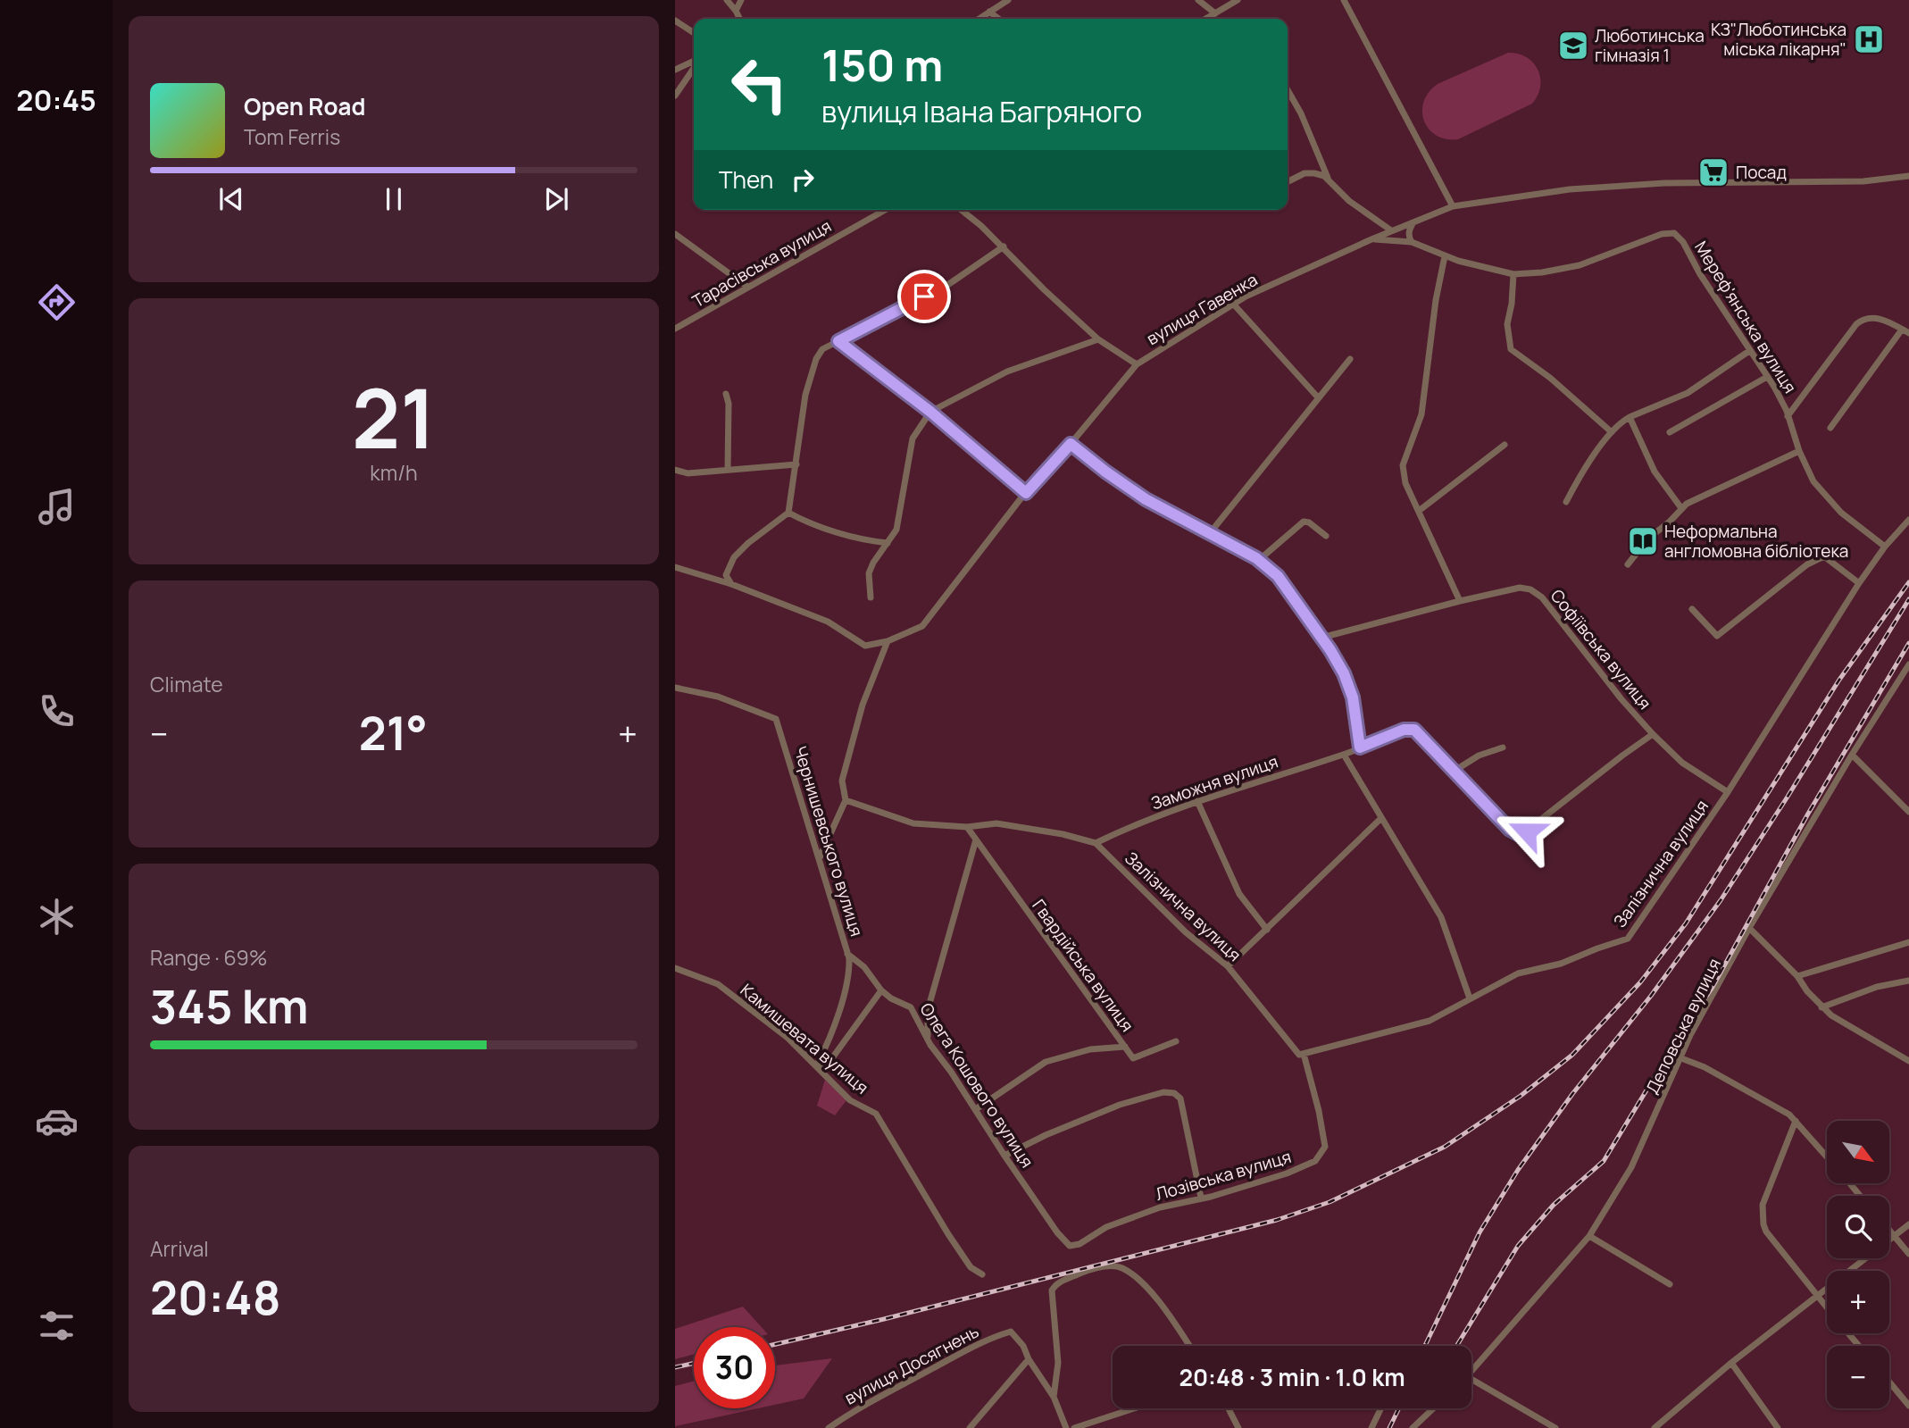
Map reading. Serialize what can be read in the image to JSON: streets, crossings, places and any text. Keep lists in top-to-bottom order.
{
  "streets": {
    "street": [
      "Тарасівська вулиця",
      "вулиця Гавенка",
      "Мереф'янська вулиця",
      "Софіївська вулиця",
      "Заможня вулиця",
      "Чернишевського вулиця",
      "Залізнична вулиця",
      "Гвардійська вулиця",
      "Деповська вулиця",
      "Камишевата вулиця",
      "Олега Кошового вулиця",
      "Лозівська вулиця",
      "вулиця Досягнень"
    ]
  },
  "crossings": [
    ["вулиця Гавенка", "Мереф'янська вулиця"],
    ["Мереф'янська вулиця", "Залізнична вулиця"],
    ["Софіївська вулиця", "Залізнична вулиця"],
    ["Заможня вулиця", "Залізнична вулиця"],
    ["Чернишевського вулиця", "Камишевата вулиця"],
    ["Чернишевського вулиця", "Олега Кошового вулиця"],
    ["Залізнична вулиця", "Лозівська вулиця"],
    ["Гвардійська вулиця", "Олега Кошового вулиця"],
    ["Олега Кошового вулиця", "Лозівська вулиця"]
  ],
  "places": {
    "hospital": ["КЗ\"Люботинська мiська лiкарня\""],
    "school or university": ["Люботинська гiмназiя 1"],
    "supermarket": ["Посад"],
    "library": ["Неформальна англомовна бібліотека"]
  },
  "north": "bottom right",
  "page": {
    "tabs": "20:45",
    "turn": ["150 m", "вулиця Івана Багряного"],
    "song": ["Open Road", "Tom Ferris"],
    "then": "Then",
    "tile": [
      ["21", "km/h"],
      "Climate",
      ["Range · 69%", "345 km"],
      ["Arrival", "20:48"]
    ],
    "heat": ["−", "21°", "+"],
    "map_buttons": ["+", "−"],
    "limit": "30",
    "trip": "20:48 · 3 min · 1.0 km"
  }
}
